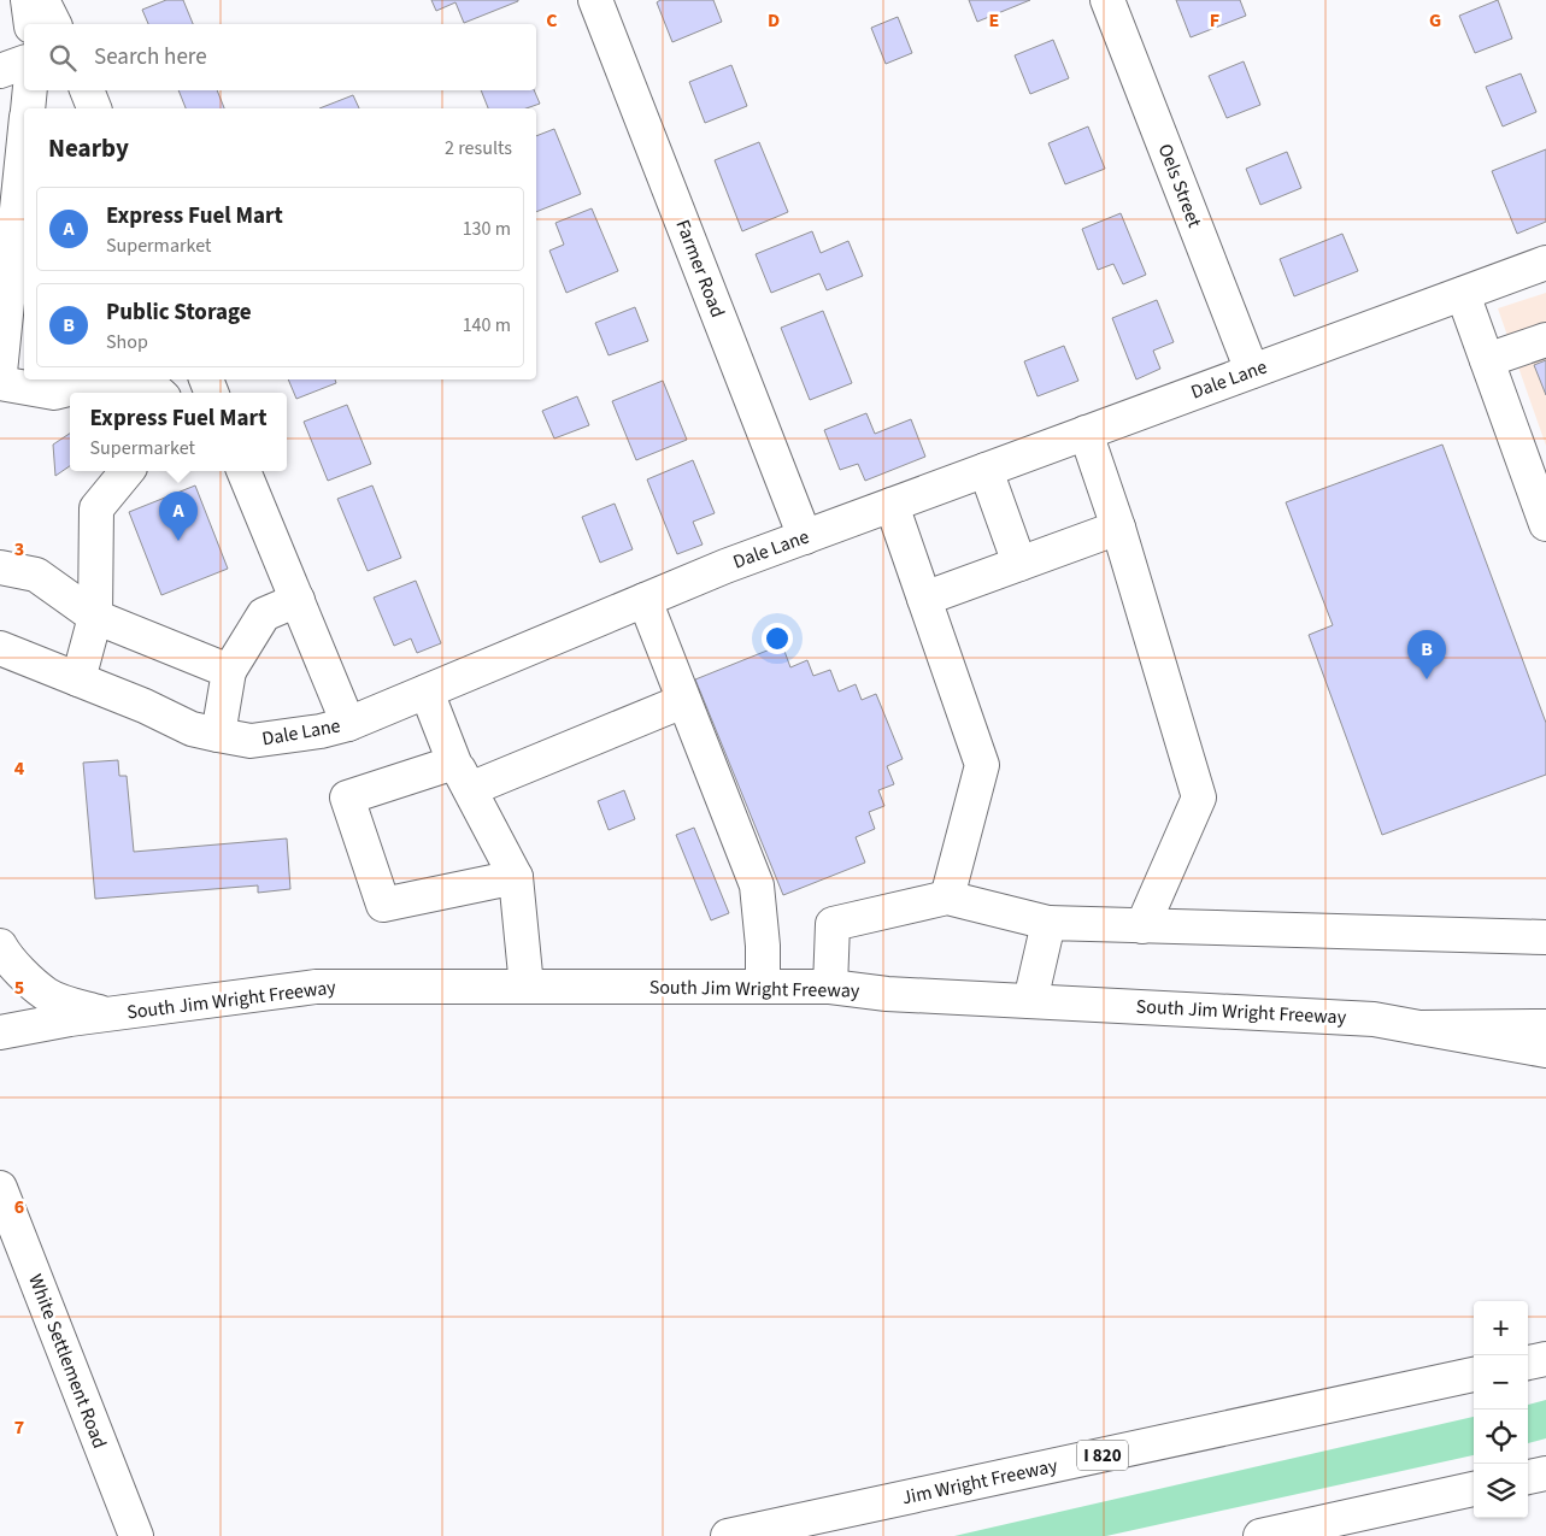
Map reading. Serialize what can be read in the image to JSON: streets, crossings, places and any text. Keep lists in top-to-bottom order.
{
  "streets": {
    "main road": [
      "Oels Street",
      "Farmer Road",
      "Dale Lane",
      "South Jim Wright Freeway",
      "White Settlement Road",
      "I 820",
      "Jim Wright Freeway"
    ]
  },
  "crossings": [
    ["Oels Street", "Dale Lane"],
    ["Farmer Road", "Dale Lane"]
  ],
  "page": {
    "search": "Search here",
    "heading": ["Nearby", "2 results"],
    "list": [
      {
        "mark": "A",
        "name": "Express Fuel Mart",
        "note": "Supermarket",
        "value": "130 m"
      },
      {
        "mark": "B",
        "name": "Public Storage",
        "note": "Shop",
        "value": "140 m"
      }
    ],
    "popup": ["Express Fuel Mart", "Supermarket"],
    "pins": ["A", "B"],
    "map_buttons": ["+", "−"]
  },
  "grid": {
    "columns": [
      "C",
      "D",
      "E",
      "F",
      "G"
    ],
    "rows": [
      "3",
      "4",
      "5",
      "6",
      "7"
    ]
  }
}
